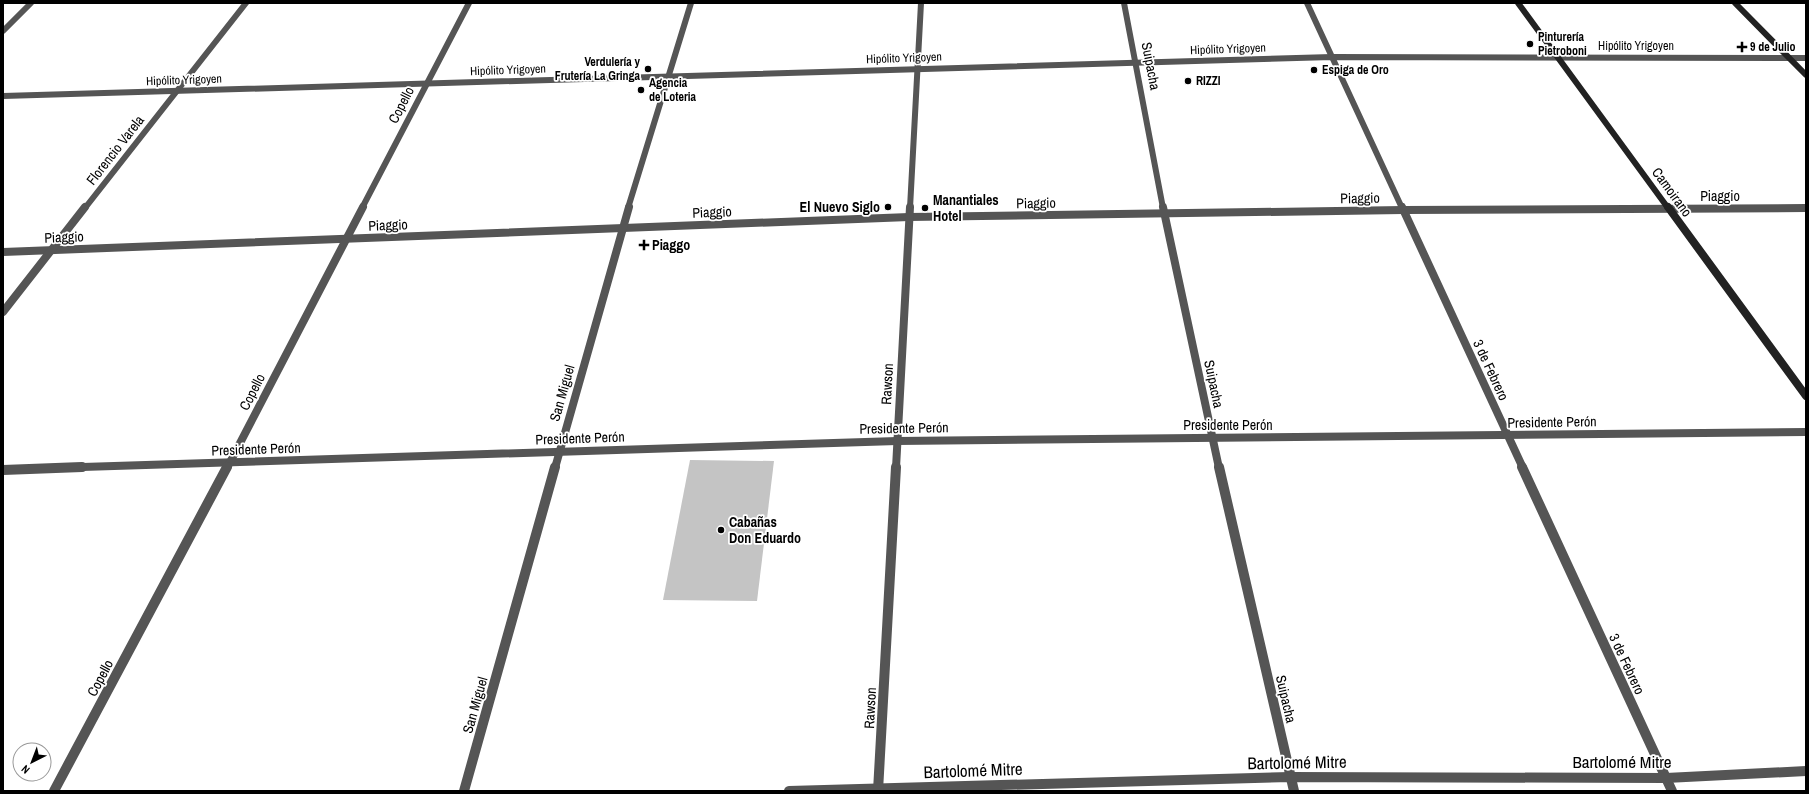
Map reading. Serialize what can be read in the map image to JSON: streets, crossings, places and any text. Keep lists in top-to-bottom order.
{
  "streets": {
    "street": [
      "Hipólito Yrigoyen",
      "Suipacha",
      "Copello",
      "Florencio Varela",
      "Camoirano",
      "Piaggio",
      "3 de Febrero",
      "Rawson",
      "San Miguel",
      "Presidente Perón",
      "Bartolomé Mitre"
    ]
  },
  "crossings": [
    ["Hipólito Yrigoyen", "Suipacha"],
    ["Hipólito Yrigoyen", "Copello"],
    ["Hipólito Yrigoyen", "Florencio Varela"],
    ["Hipólito Yrigoyen", "Camoirano"],
    ["Hipólito Yrigoyen", "3 de Febrero"],
    ["Hipólito Yrigoyen", "Rawson"],
    ["Hipólito Yrigoyen", "San Miguel"],
    ["Suipacha", "Piaggio"],
    ["Suipacha", "Presidente Perón"],
    ["Suipacha", "Bartolomé Mitre"],
    ["Copello", "Piaggio"],
    ["Copello", "Presidente Perón"],
    ["Florencio Varela", "Piaggio"],
    ["Camoirano", "Piaggio"],
    ["Piaggio", "3 de Febrero"],
    ["Piaggio", "Rawson"],
    ["Piaggio", "San Miguel"],
    ["3 de Febrero", "Presidente Perón"],
    ["3 de Febrero", "Bartolomé Mitre"],
    ["Rawson", "Presidente Perón"],
    ["Rawson", "Bartolomé Mitre"],
    ["San Miguel", "Presidente Perón"]
  ],
  "places": {
    "other": [
      "Pinturería Pietroboni",
      "Verdulería y Frutería La Gringa",
      "Espiga de Oro",
      "RIZZI",
      "Agencia de Loteria",
      "El Nuevo Siglo",
      "Manantiales Hotel",
      "Cabañas Don Eduardo"
    ],
    "health": ["9 de Julio", "Piaggo"]
  },
  "north": "bottom left"
}
